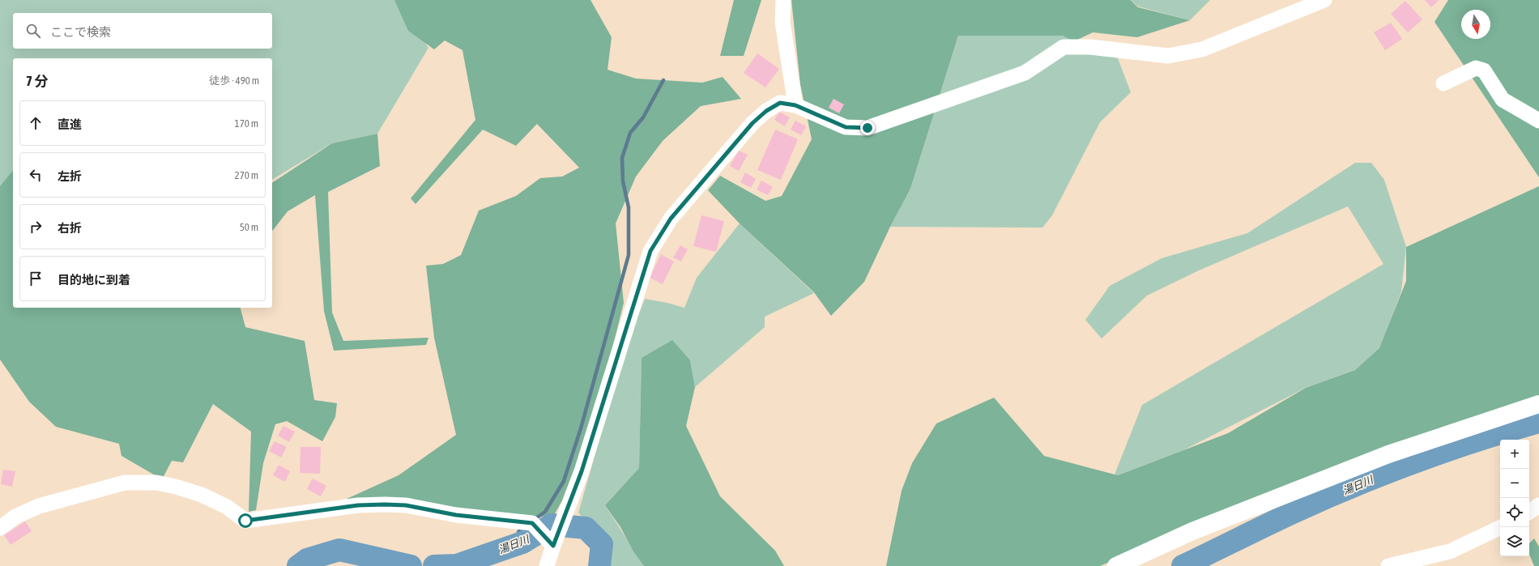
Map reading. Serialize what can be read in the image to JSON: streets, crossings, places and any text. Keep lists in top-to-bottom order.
{
  "water": ["湯日川"],
  "north": "bottom",
  "page": {
    "search": "ここで検索",
    "heading": ["7 分", "徒歩 · 490 m"],
    "list": [
      ["直進", "170 m"],
      ["左折", "270 m"],
      ["右折", "50 m"],
      "目的地に到着"
    ],
    "map_buttons": ["+", "−"]
  }
}
